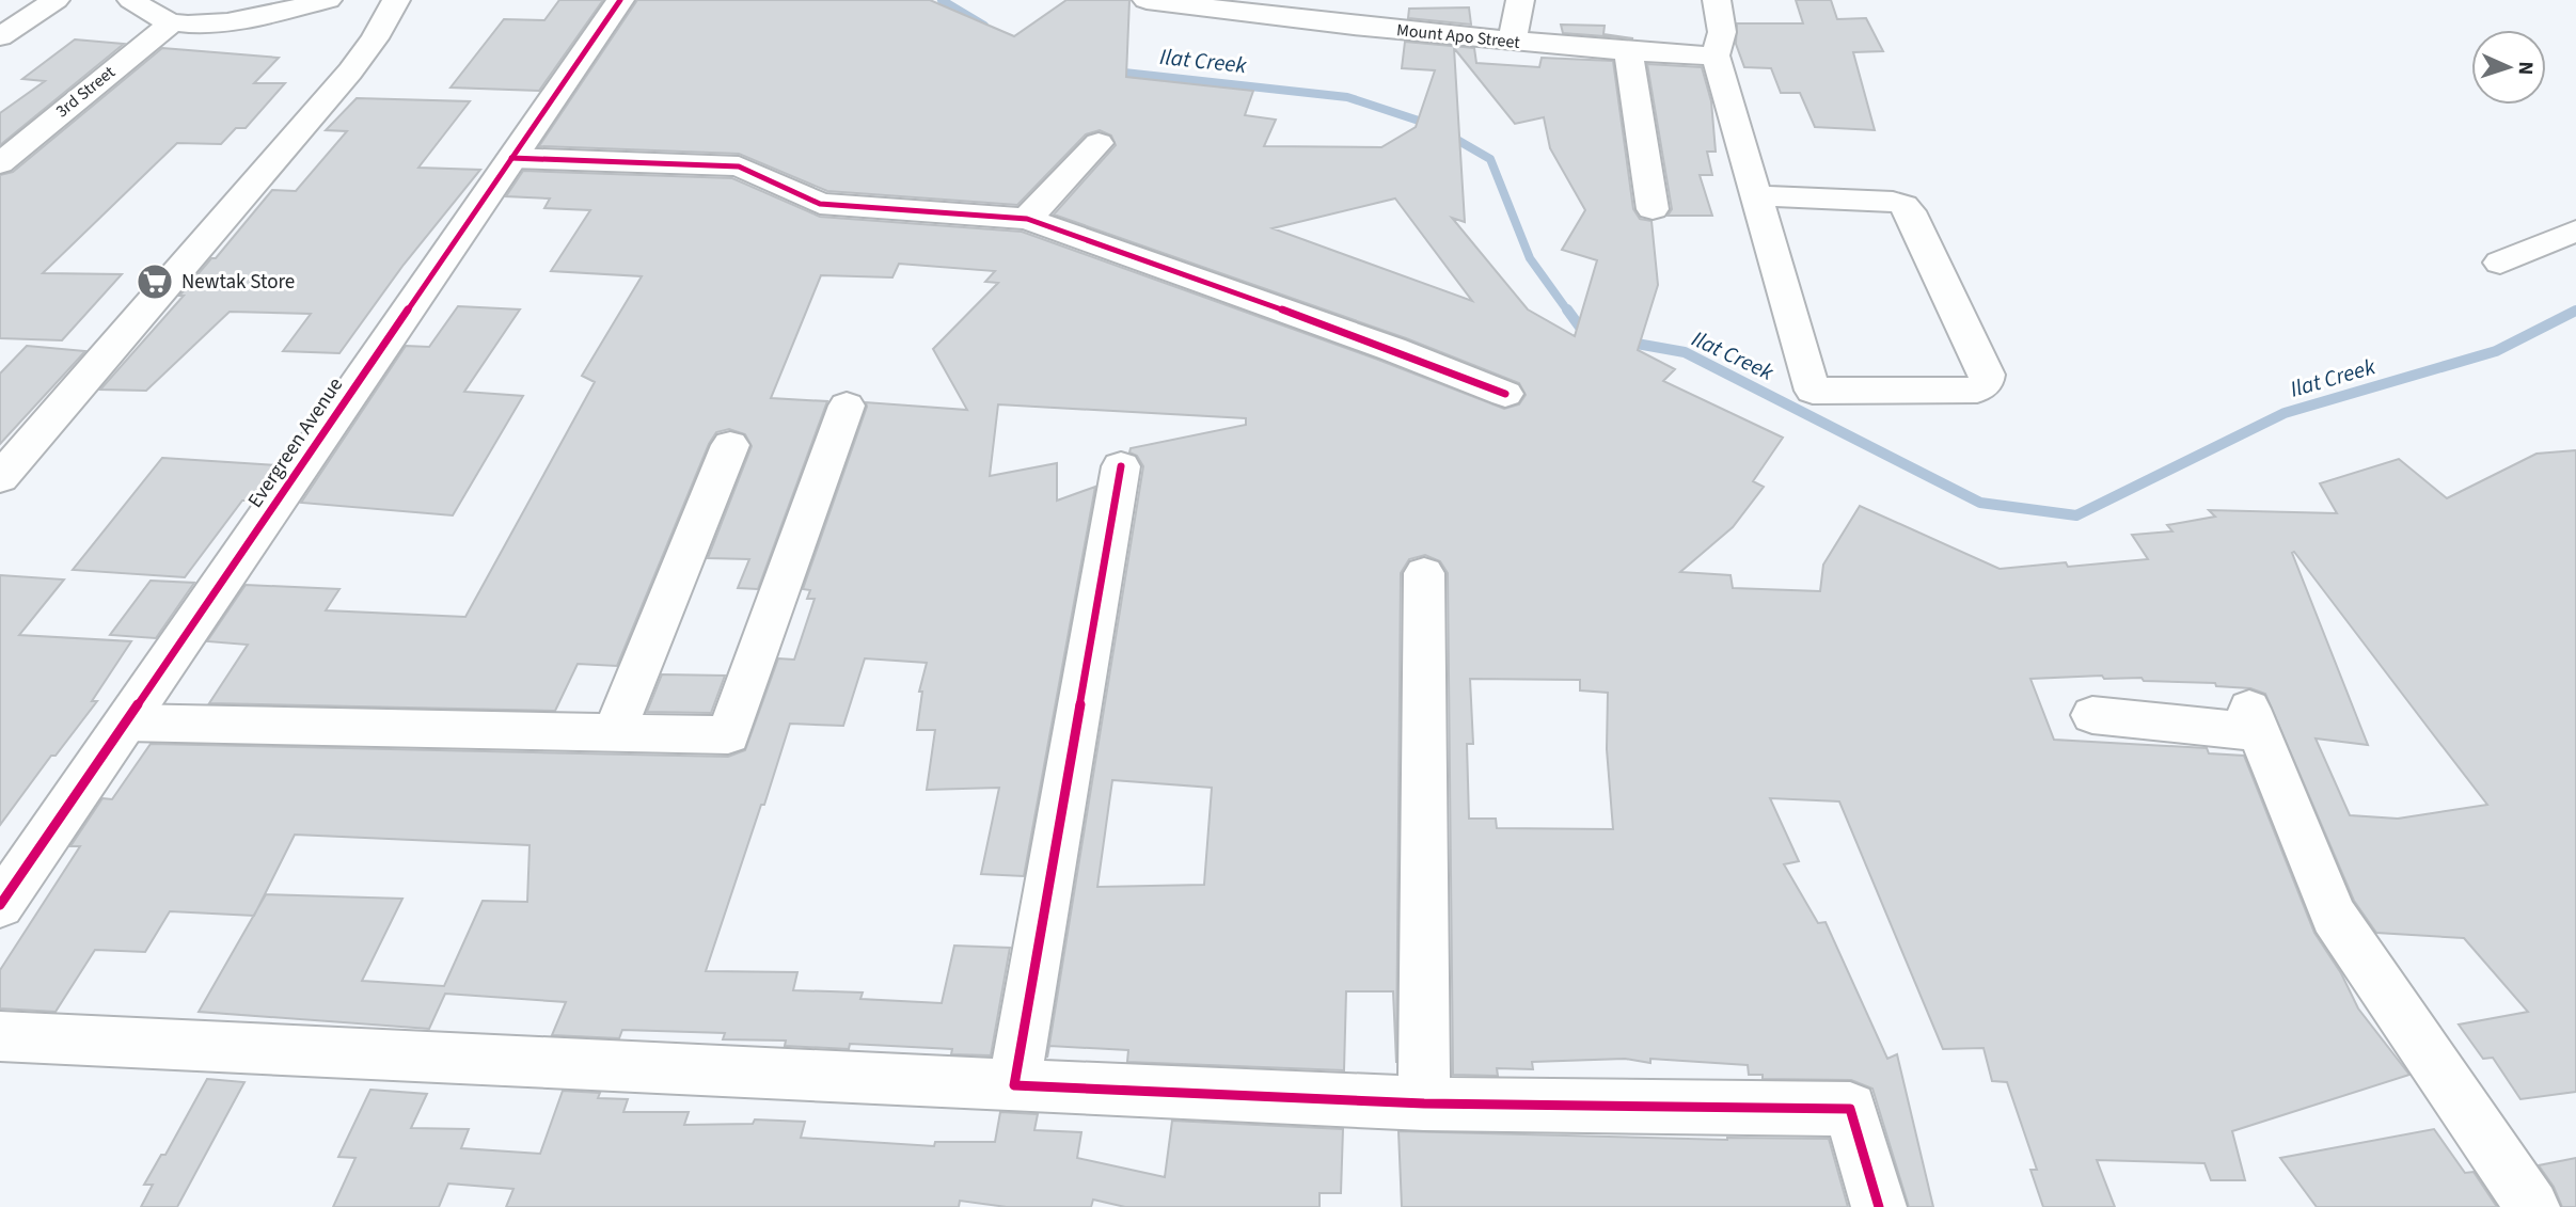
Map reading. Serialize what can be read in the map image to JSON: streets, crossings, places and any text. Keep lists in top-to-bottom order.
{
  "streets": {
    "street": ["Mount Apo Street", "3rd Street", "Evergreen Avenue"]
  },
  "water": ["Ilat Creek"],
  "places": {
    "supermarket": ["Newtak Store"]
  },
  "north": "right"
}
